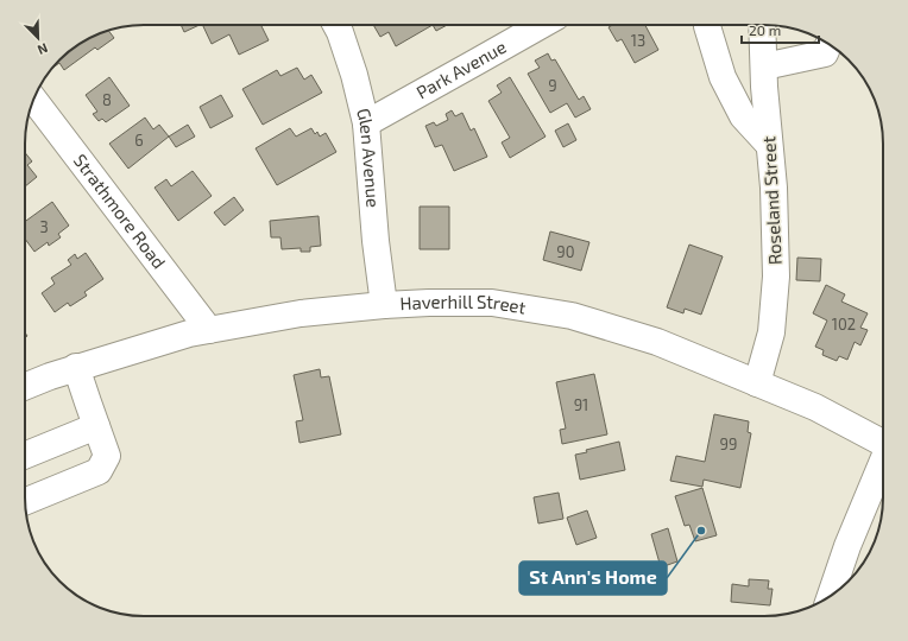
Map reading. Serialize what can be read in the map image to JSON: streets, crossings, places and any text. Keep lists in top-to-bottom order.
{
  "streets": {
    "street": [
      "Park Avenue",
      "Glen Avenue",
      "Roseland Street",
      "Strathmore Road",
      "Haverhill Street"
    ]
  },
  "crossings": [
    ["Park Avenue", "Glen Avenue"],
    ["Glen Avenue", "Haverhill Street"],
    ["Roseland Street", "Haverhill Street"],
    ["Strathmore Road", "Haverhill Street"]
  ],
  "places": ["St Ann's Home"],
  "house_numbers": [
    "13",
    "9",
    "8",
    "6",
    "3",
    "90",
    "102",
    "91",
    "99"
  ],
  "scale_bar": "20 m",
  "north": "bottom right"
}
